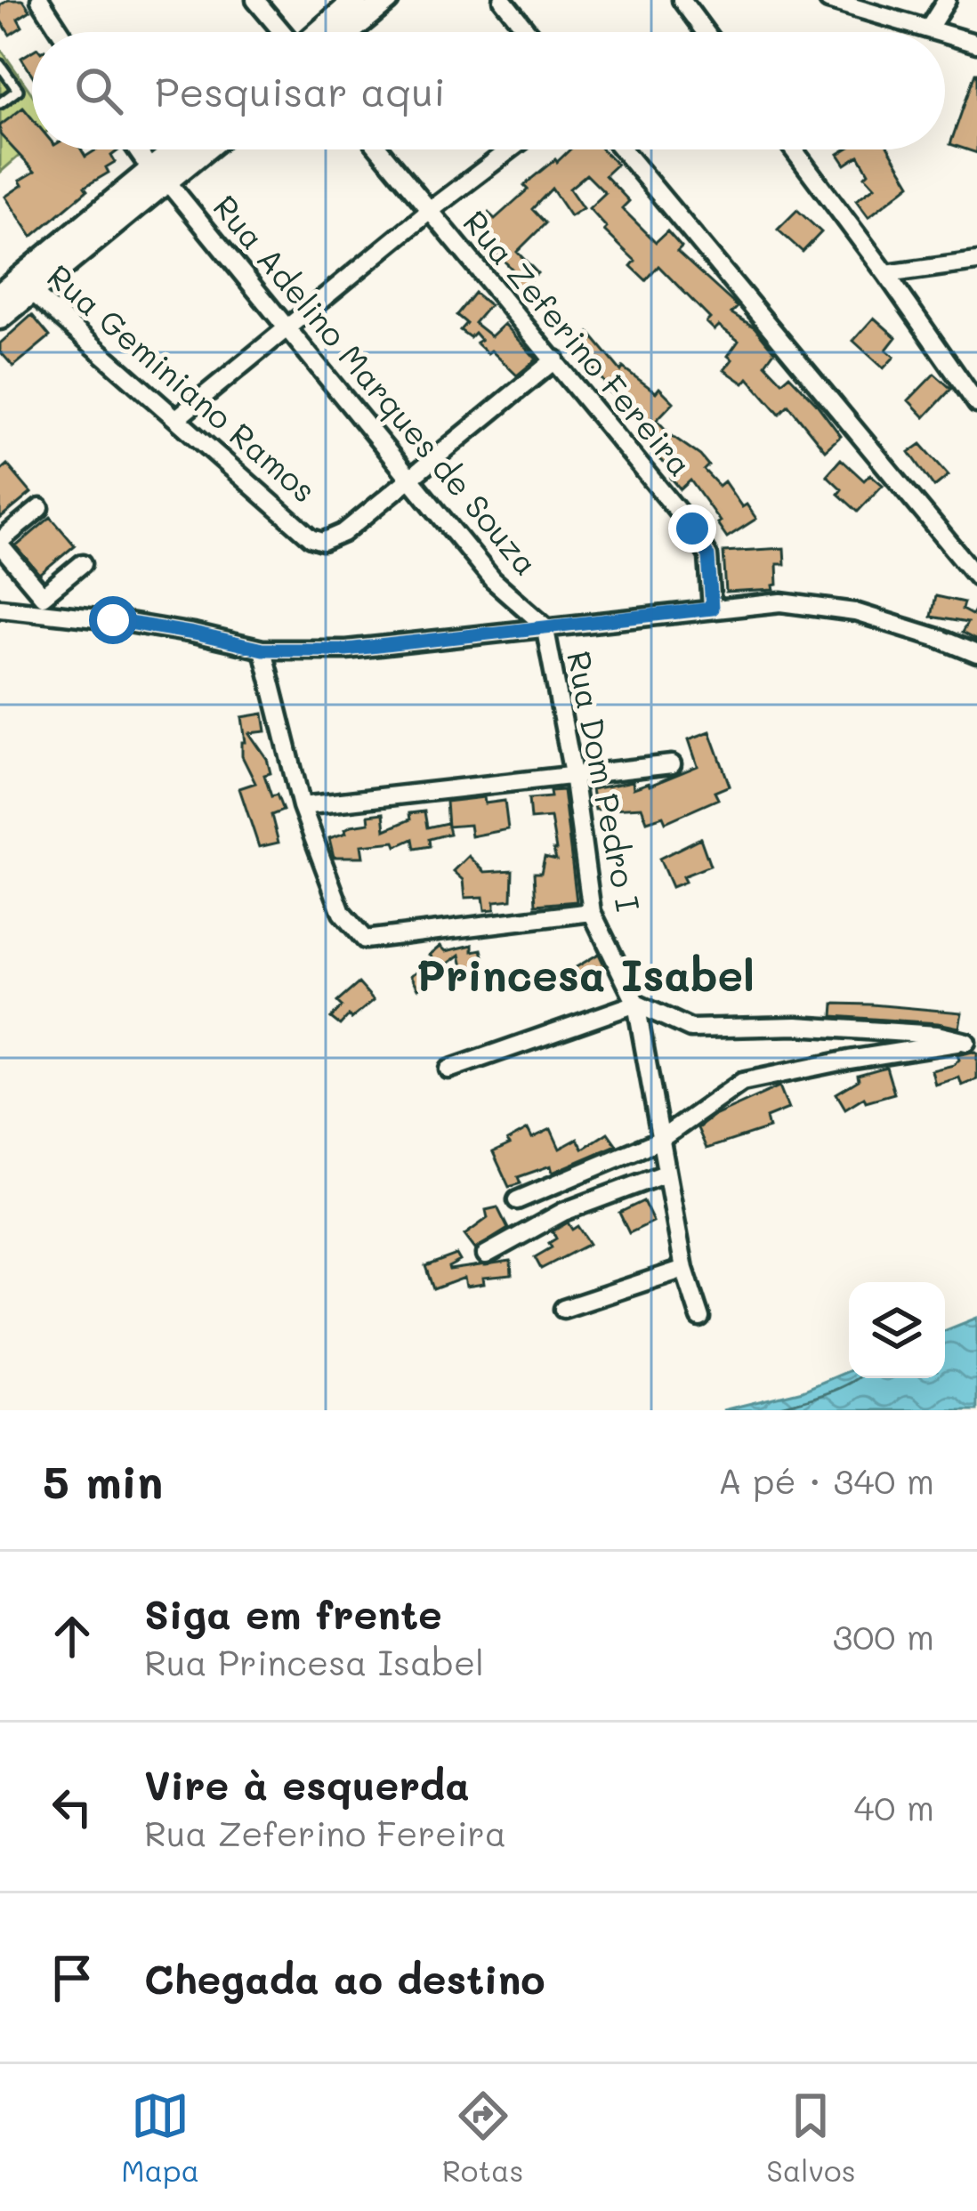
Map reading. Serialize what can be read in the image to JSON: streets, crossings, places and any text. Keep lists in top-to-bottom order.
{
  "streets": {
    "street": [
      "Rua Zeferino Fereira",
      "Rua Geminiano Ramos",
      "Rua Adelino Marques de Souza",
      "Rua Dom Pedro I"
    ]
  },
  "crossings": [
    ["Rua Geminiano Ramos", "Rua Adelino Marques de Souza"],
    ["Rua Adelino Marques de Souza", "Rua Dom Pedro I"]
  ],
  "districts": ["Princesa Isabel"],
  "page": {
    "search": "Pesquisar aqui",
    "heading": ["5 min", "A pé · 340 m"],
    "list": [
      ["Siga em frente", "Rua Princesa Isabel", "300 m"],
      ["Vire à esquerda", "Rua Zeferino Fereira", "40 m"],
      "Chegada ao destino"
    ],
    "nav": ["Mapa", "Rotas", "Salvos"]
  }
}
